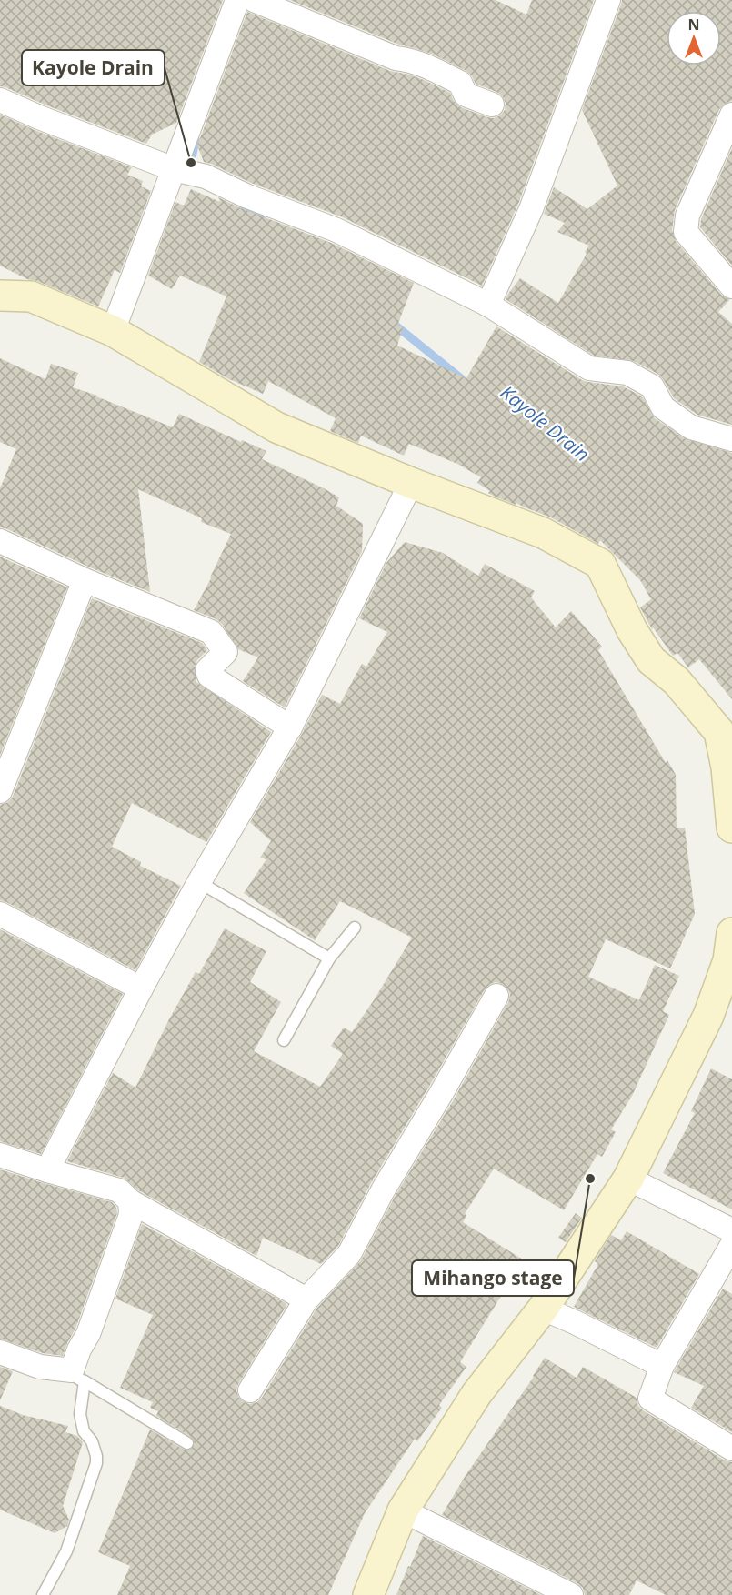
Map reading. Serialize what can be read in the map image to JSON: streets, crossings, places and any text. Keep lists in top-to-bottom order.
{
  "water": ["Kayole Drain"],
  "places": ["Kayole Drain", "Mihango stage"],
  "north": "top"
}
